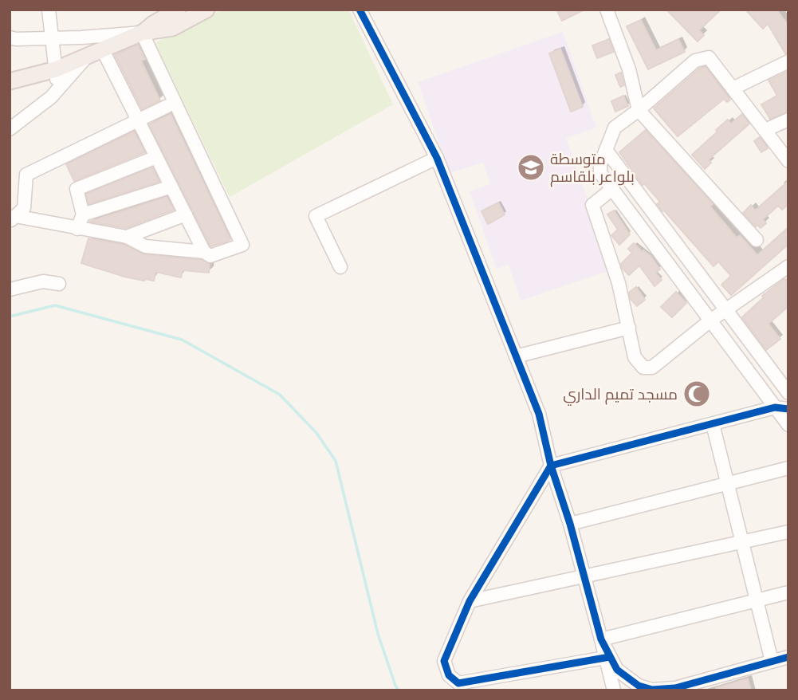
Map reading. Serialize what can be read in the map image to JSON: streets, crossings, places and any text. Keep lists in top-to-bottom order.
{
  "places": {
    "school or university": ["متوسطة بلواعر بلقاسم"],
    "mosque": ["مسجد تميم الداري"]
  }
}
